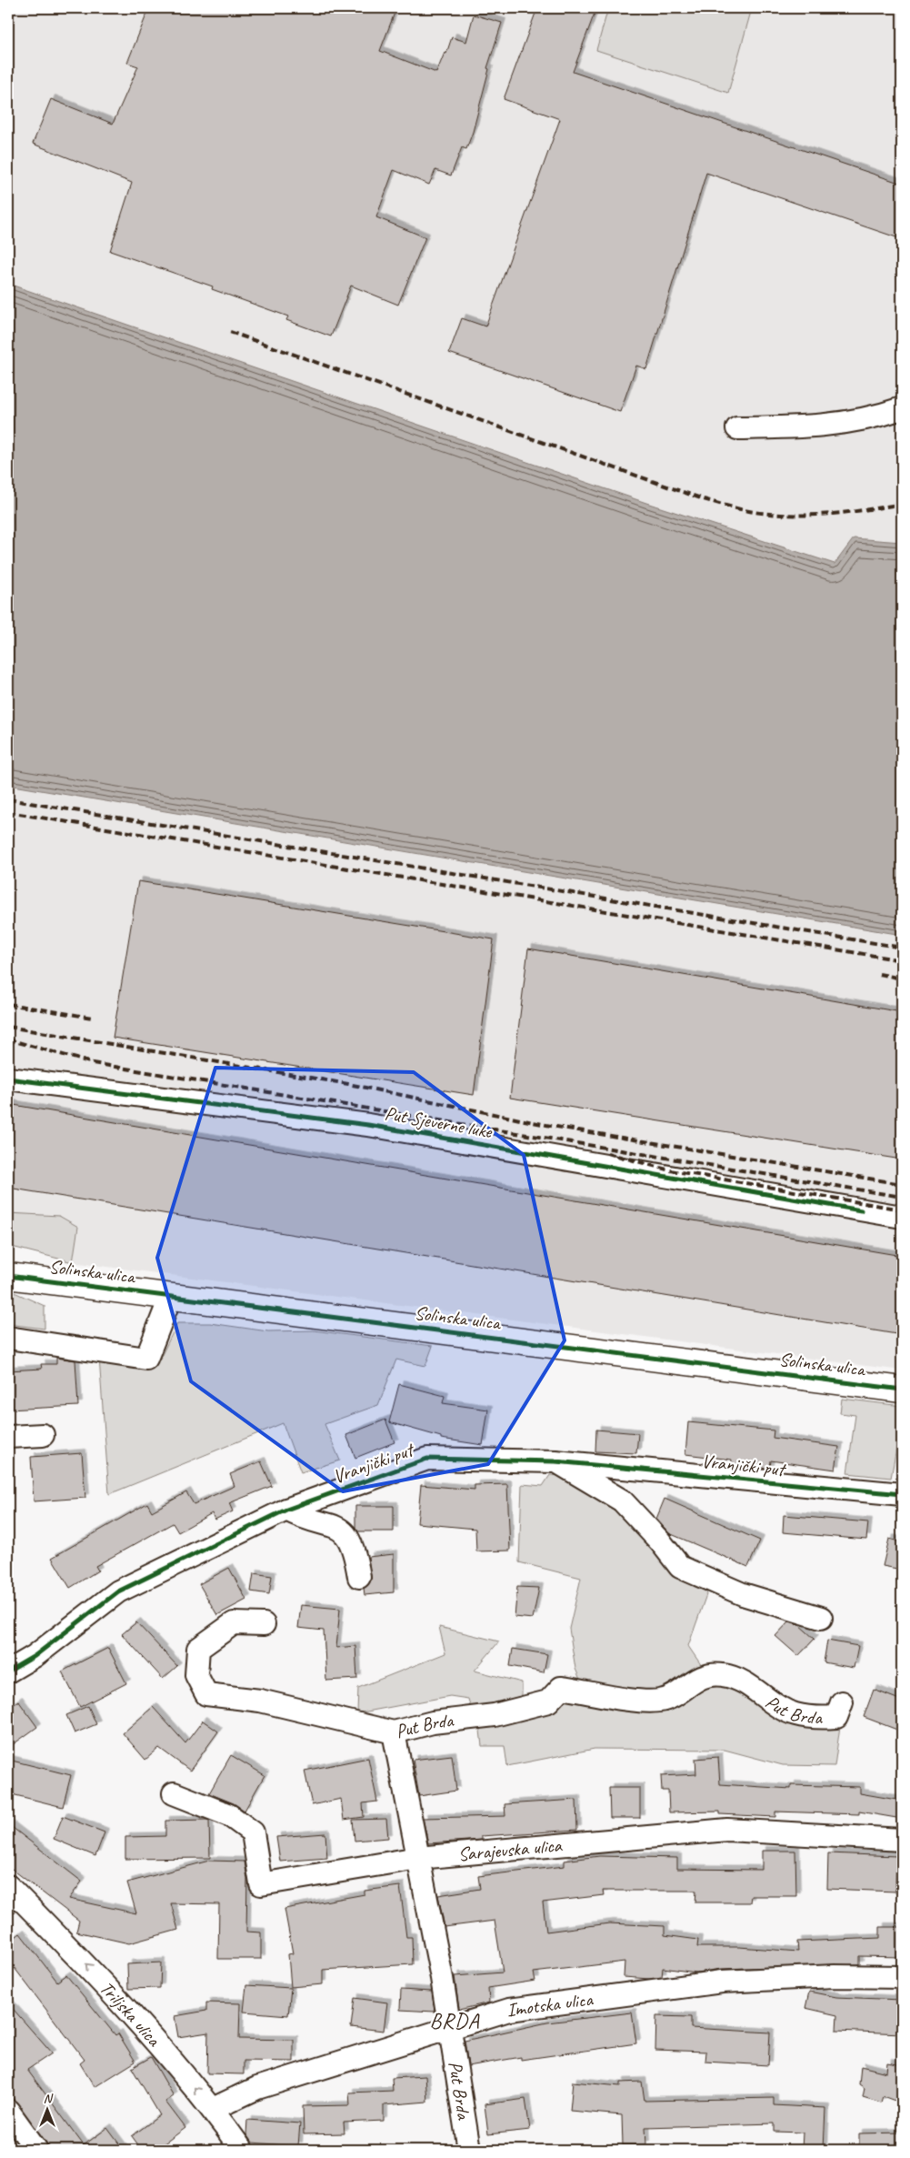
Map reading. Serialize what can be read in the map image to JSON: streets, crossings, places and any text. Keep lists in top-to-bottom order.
{
  "streets": {
    "main road": ["Solinska ulica"],
    "street": [
      "Put Sjeverne luke",
      "Vranjički put",
      "Put Brda",
      "Sarajevska ulica",
      "Imotska ulica",
      "Triljska ulica"
    ]
  },
  "crossings": [
    ["Put Brda", "Sarajevska ulica"],
    ["Put Brda", "Imotska ulica"],
    ["Imotska ulica", "Triljska ulica"]
  ],
  "one_way": ["Triljska ulica"],
  "districts": ["BRDA"],
  "north": "top"
}
